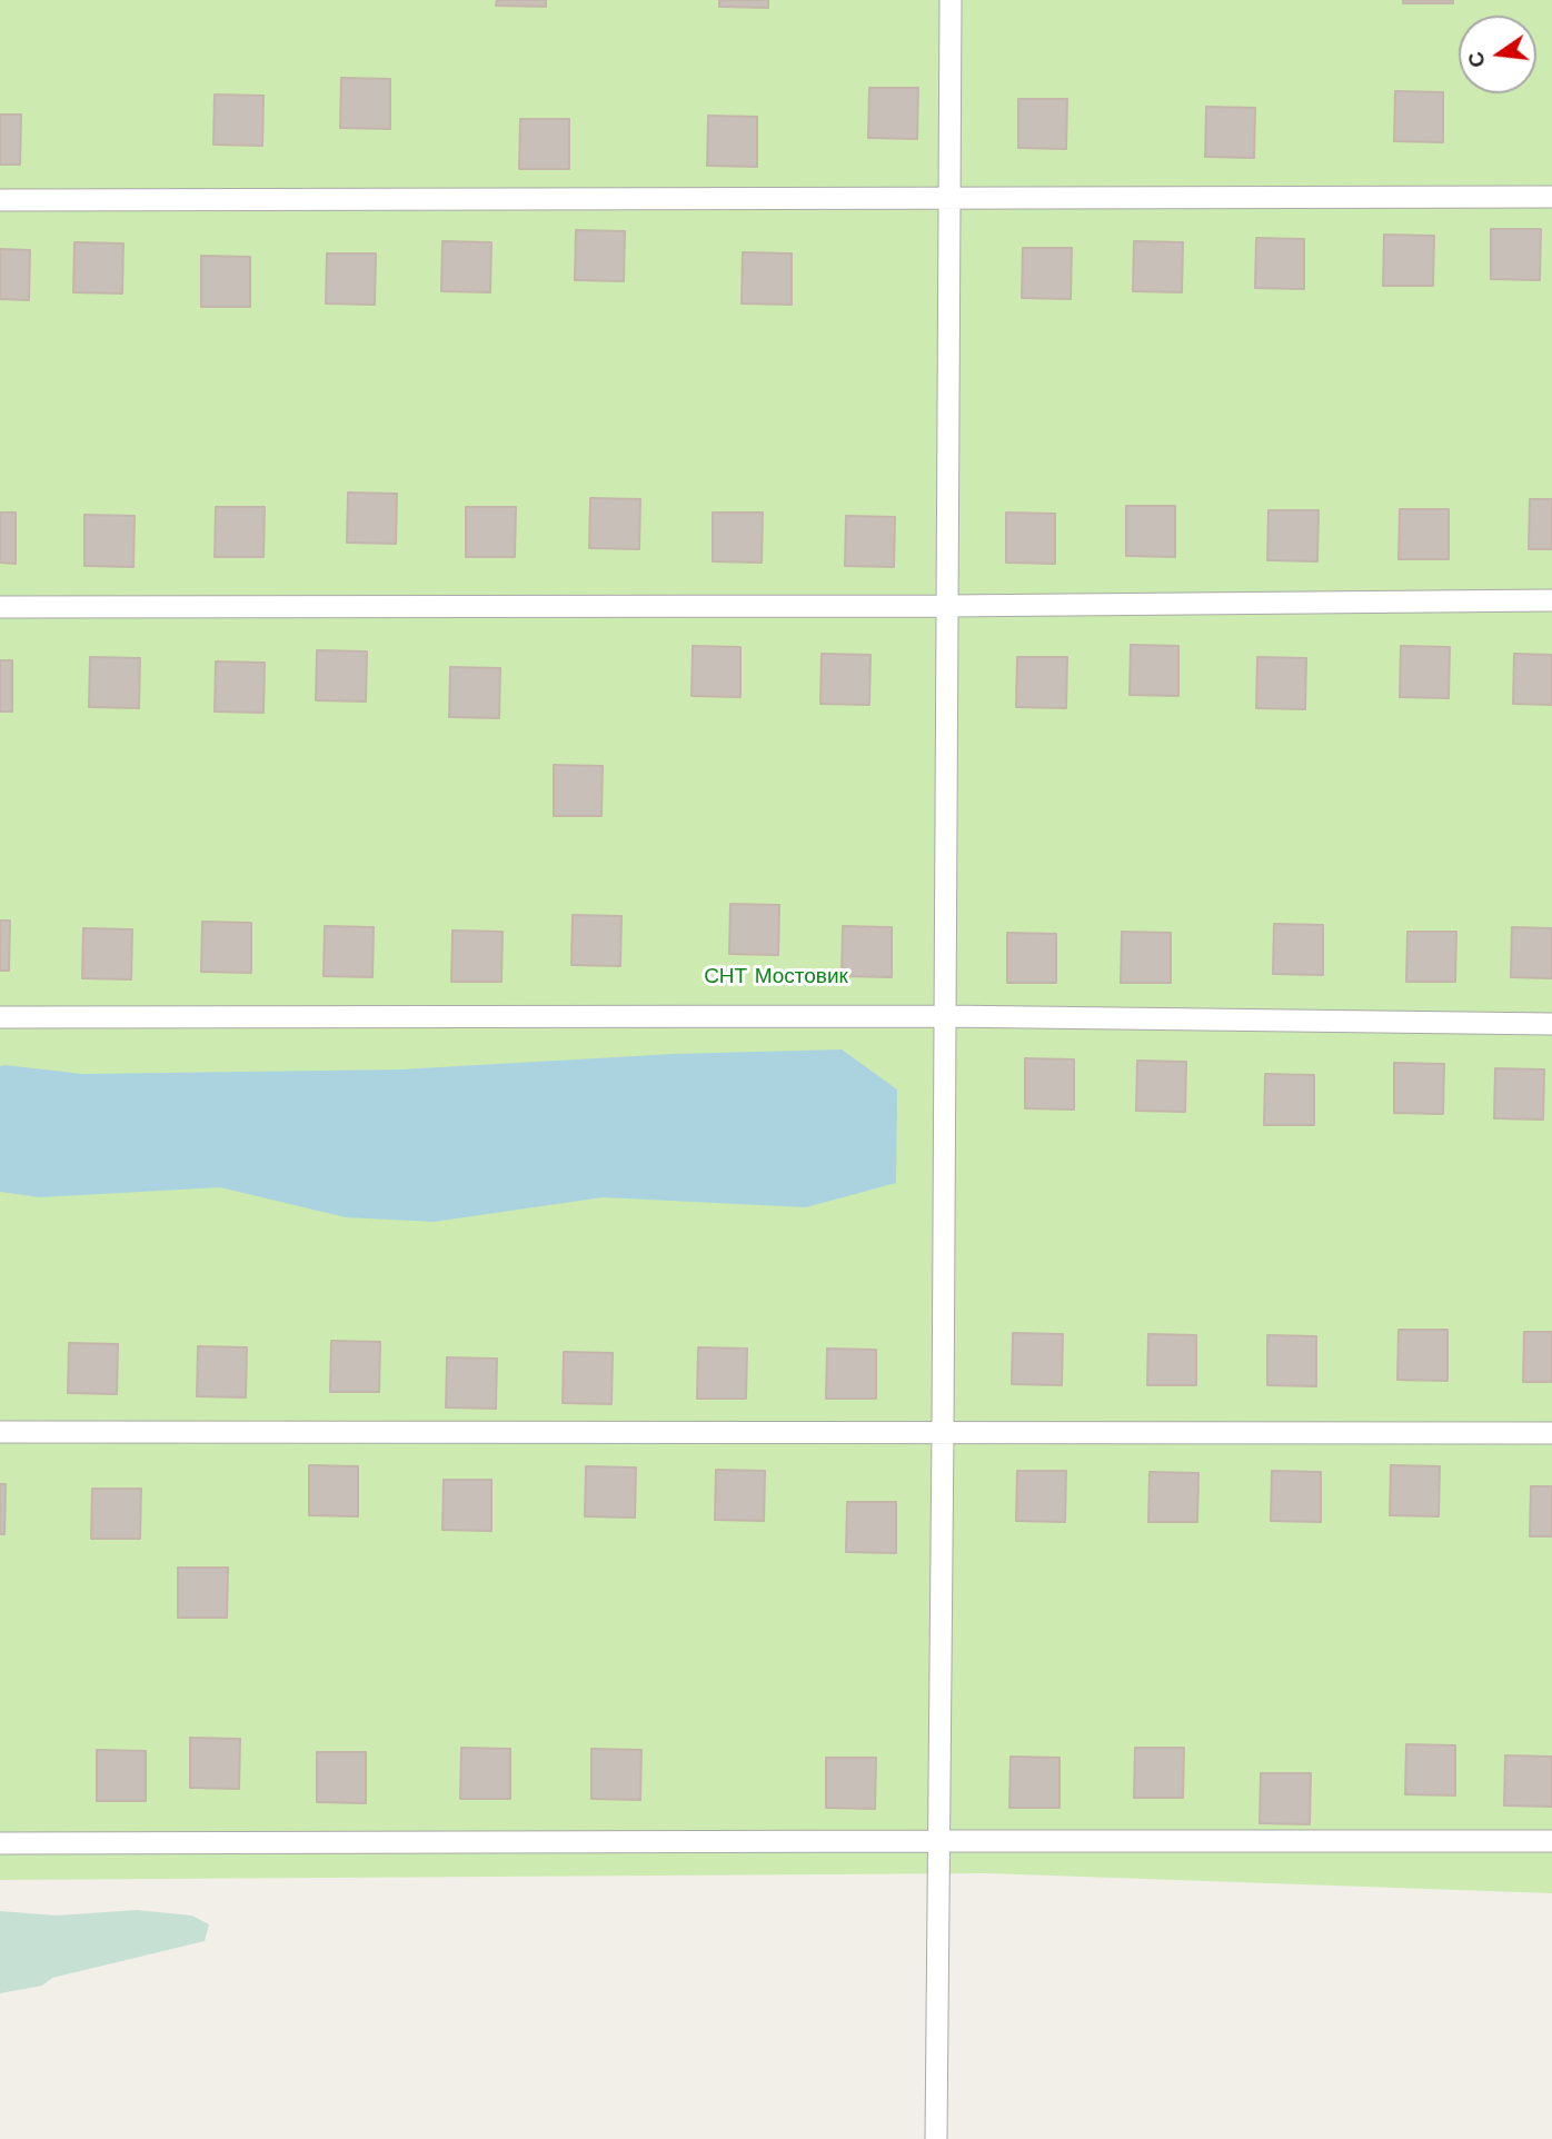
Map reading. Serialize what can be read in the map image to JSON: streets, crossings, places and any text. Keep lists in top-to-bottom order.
{
  "parks": ["СНТ Мостовик"],
  "north": "left"
}
